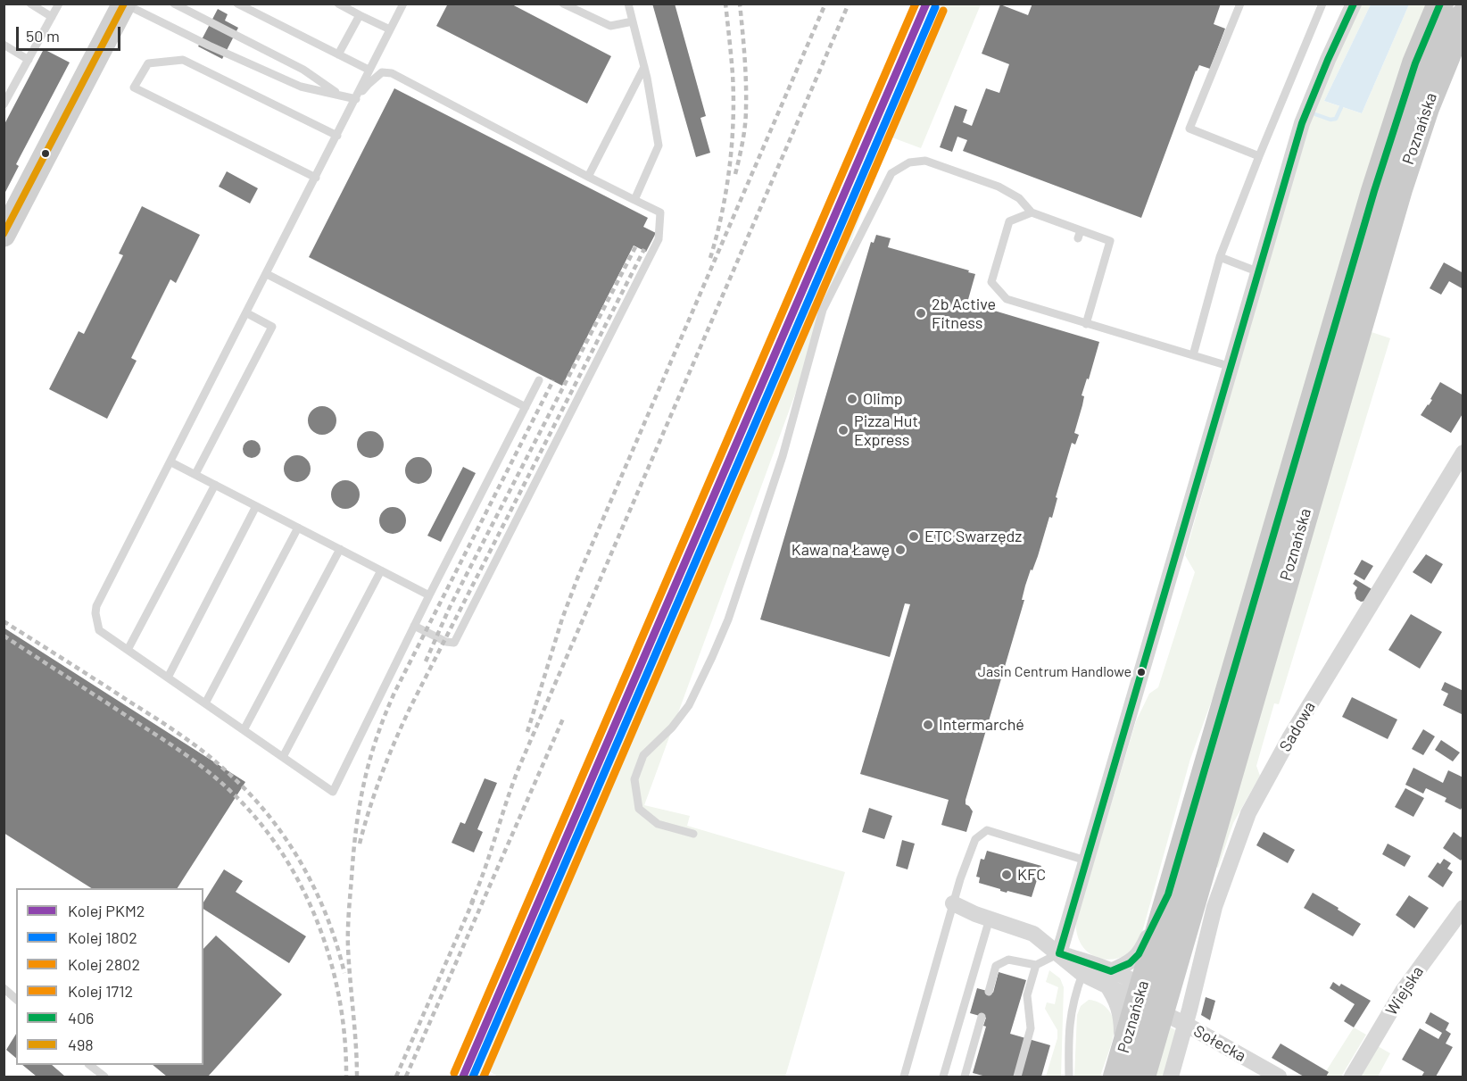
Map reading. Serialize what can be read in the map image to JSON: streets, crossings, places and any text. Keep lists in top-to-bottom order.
{
  "streets": {
    "main road": ["Poznańska"],
    "street": ["Sadowa", "Wiejska", "Sołecka"]
  },
  "crossings": [
    ["Poznańska", "Sołecka"],
    ["Sadowa", "Sołecka"]
  ],
  "places": [
    "2b Active Fitness",
    "Olimp",
    "Pizza Hut Express",
    "ETC Swarzędz",
    "Kawa na Ławę",
    "Jasin Centrum Handlowe",
    "Intermarché",
    "KFC"
  ],
  "lines": [
    "rail line PKM2",
    "rail line 2802",
    "transit line 406",
    "transit line 498",
    "rail line 1802",
    "rail line 1712"
  ],
  "legend": [
    "Kolej PKM2",
    "Kolej 1802",
    "Kolej 2802",
    "Kolej 1712",
    "406",
    "498"
  ],
  "scale_bar": "50 m"
}
